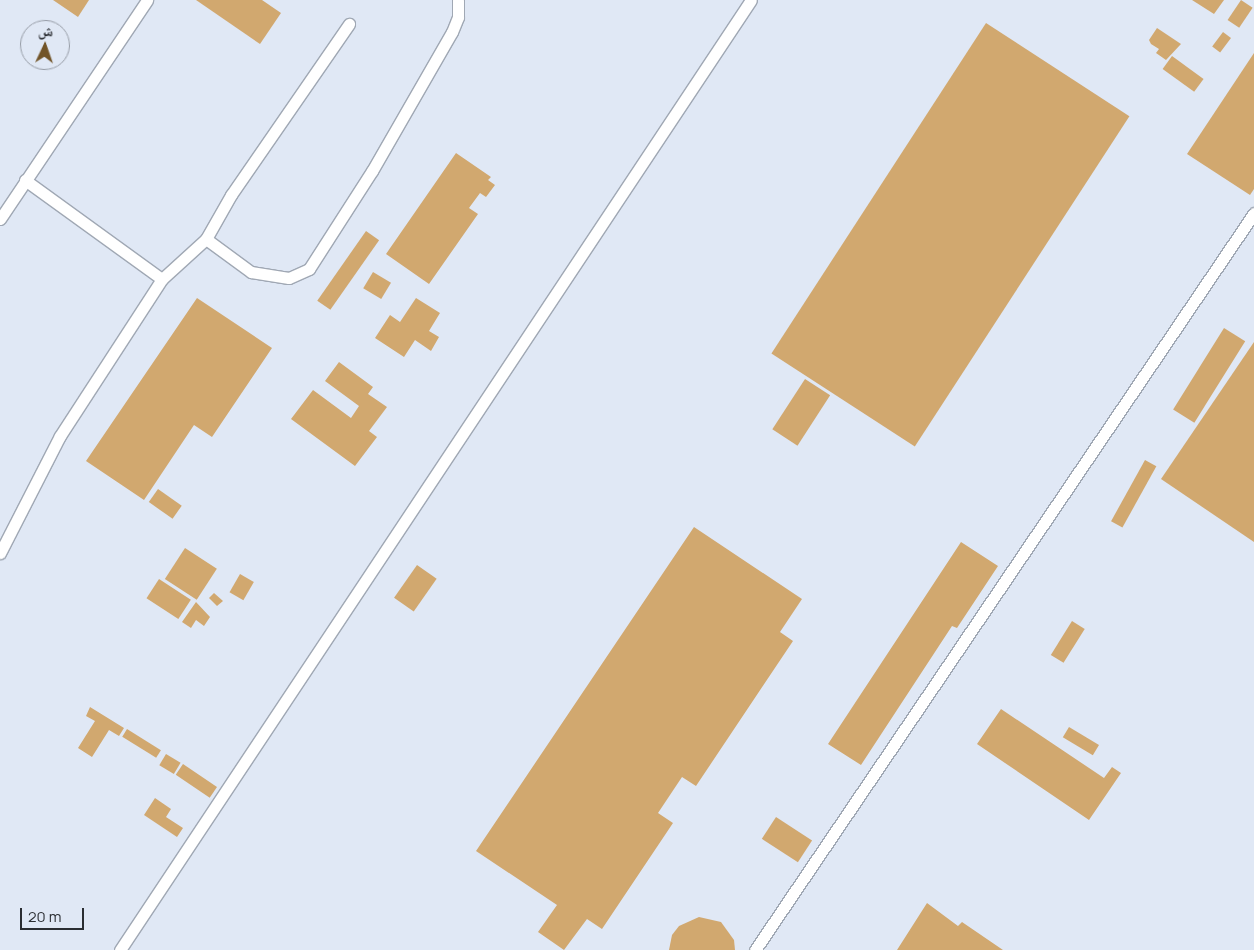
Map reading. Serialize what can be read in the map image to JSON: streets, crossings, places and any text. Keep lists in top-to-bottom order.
{
  "scale_bar": "20 m",
  "north": "top"
}
